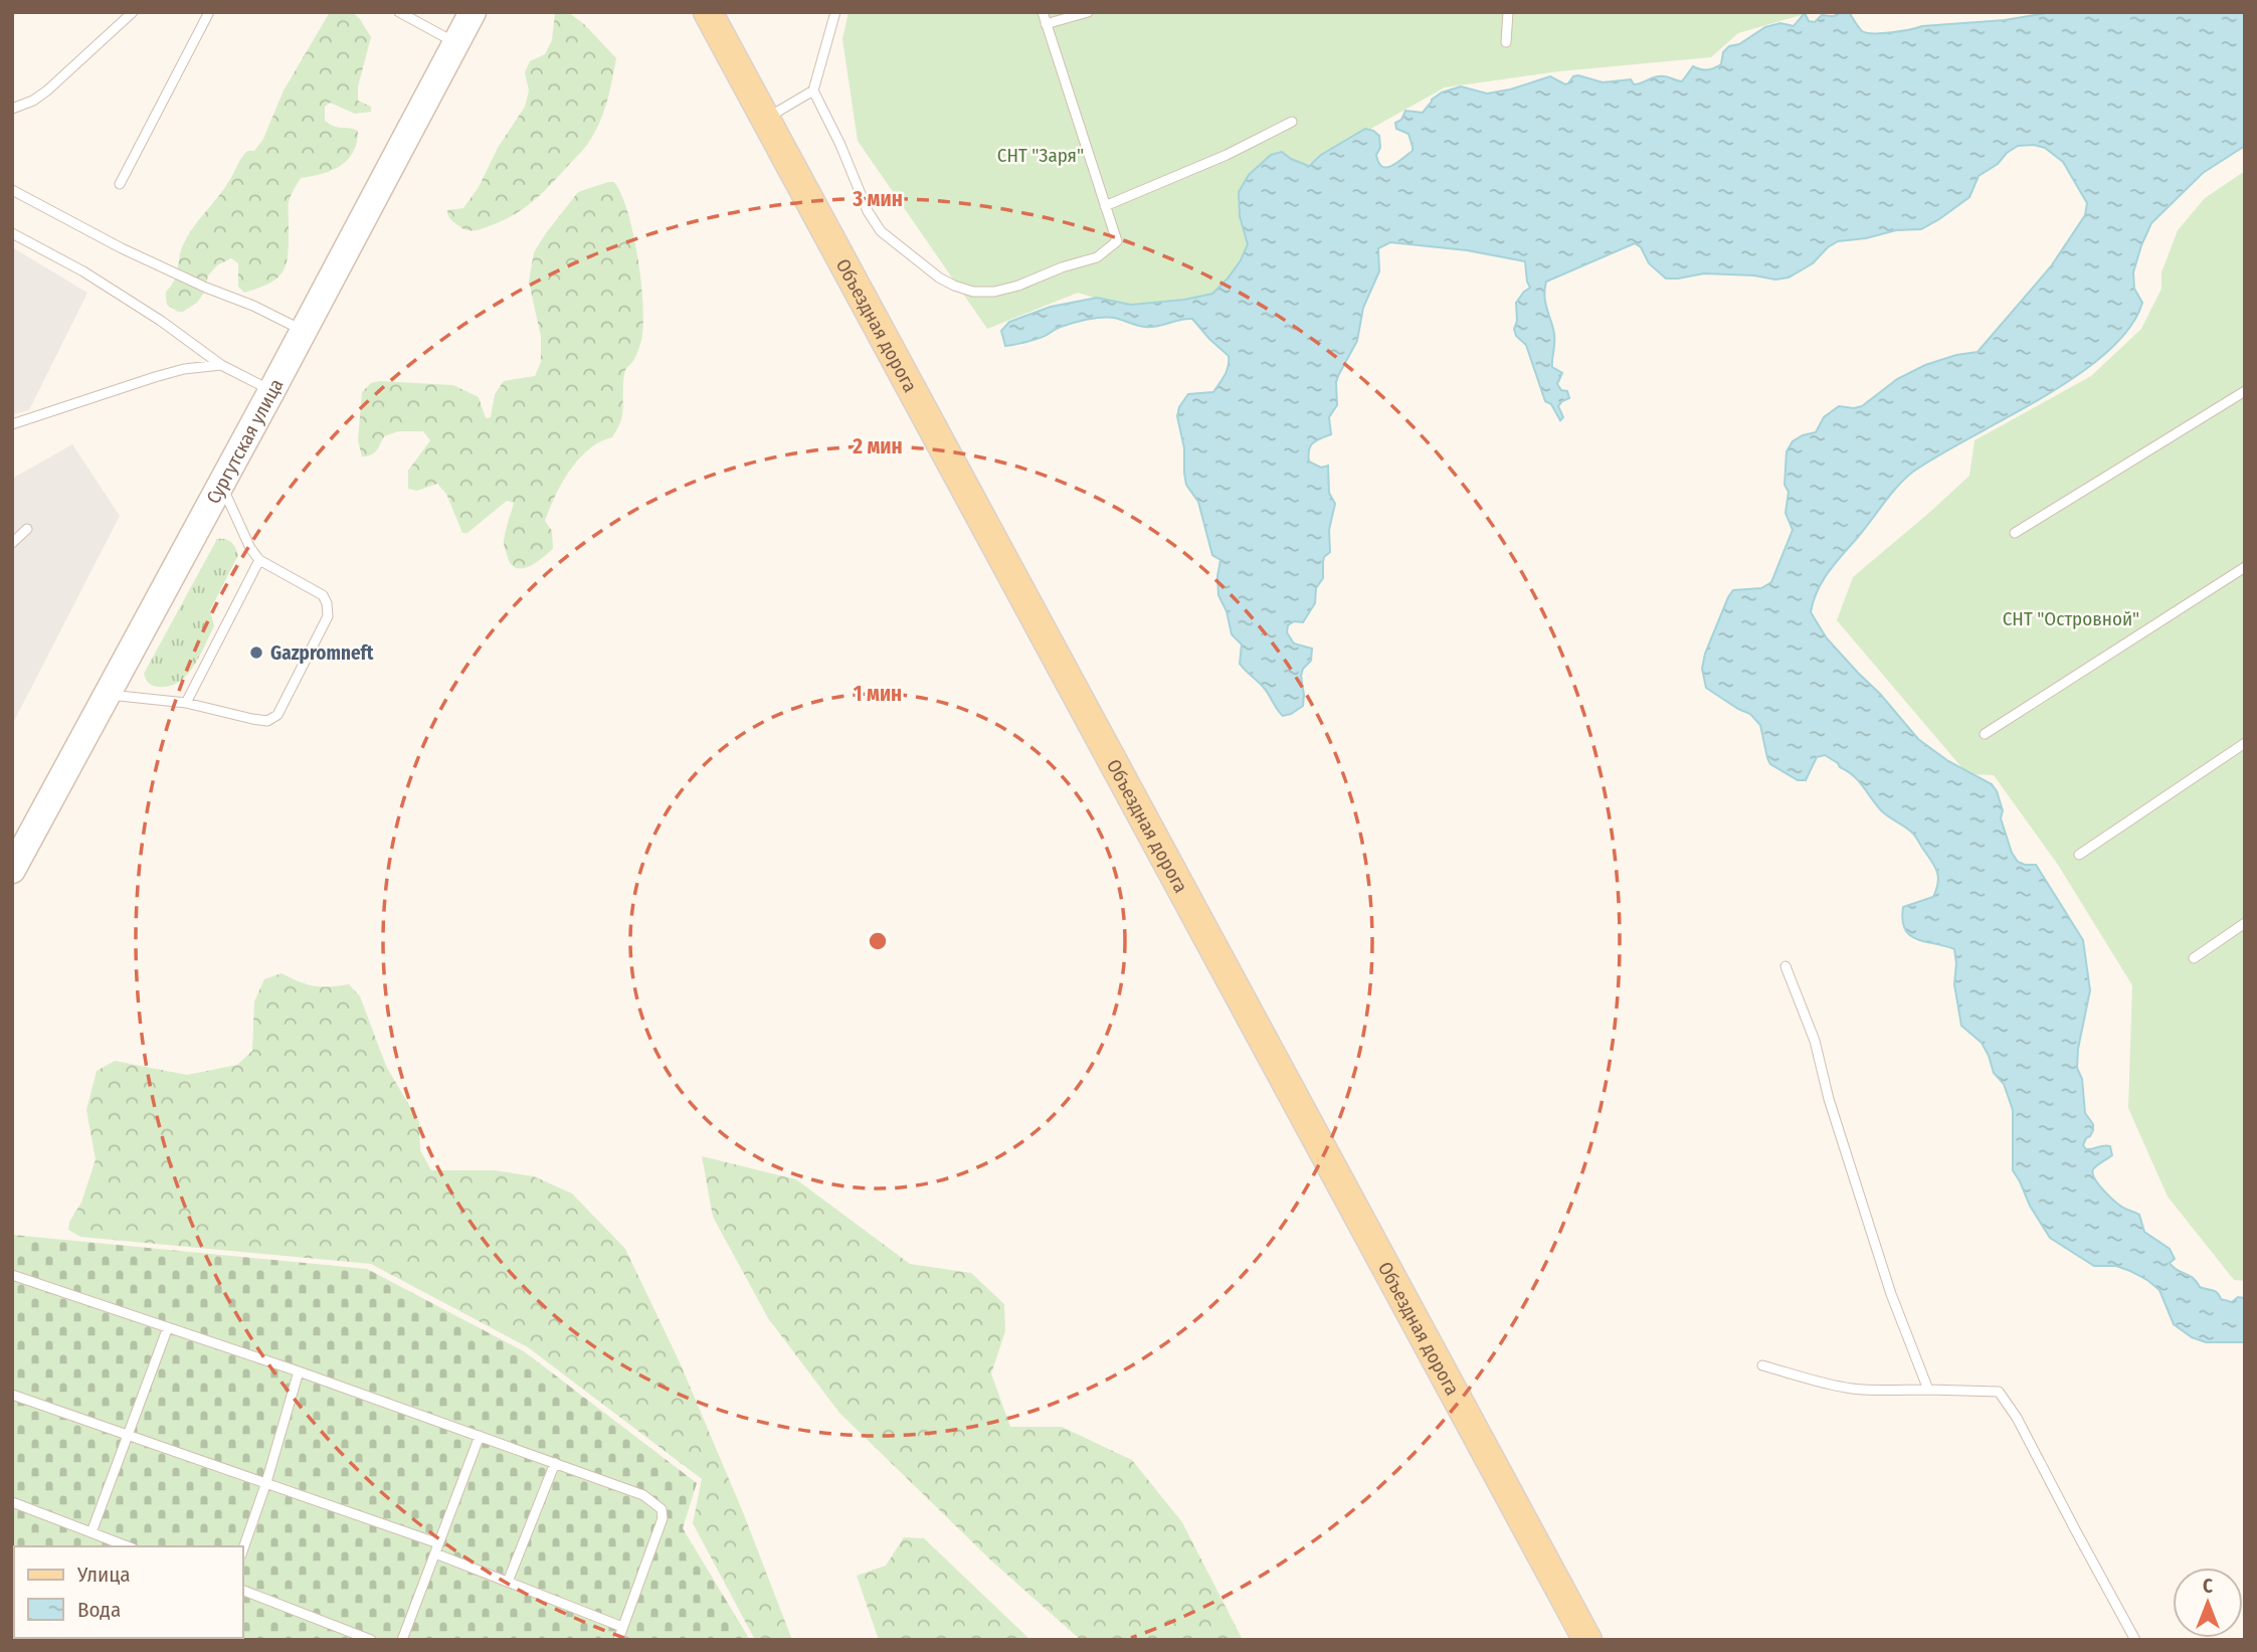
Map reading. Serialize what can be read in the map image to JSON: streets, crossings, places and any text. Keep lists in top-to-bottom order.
{
  "streets": {
    "main road": ["Объездная дорога", "Сургутская улица"]
  },
  "parks": ["СНТ \"Заря\"", "СНТ \"Островной\""],
  "places": ["Gazpromneft"],
  "legend": ["Улица", "Вода"],
  "north": "top",
  "rings": ["3 мин", "2 мин", "1 мин"]
}
